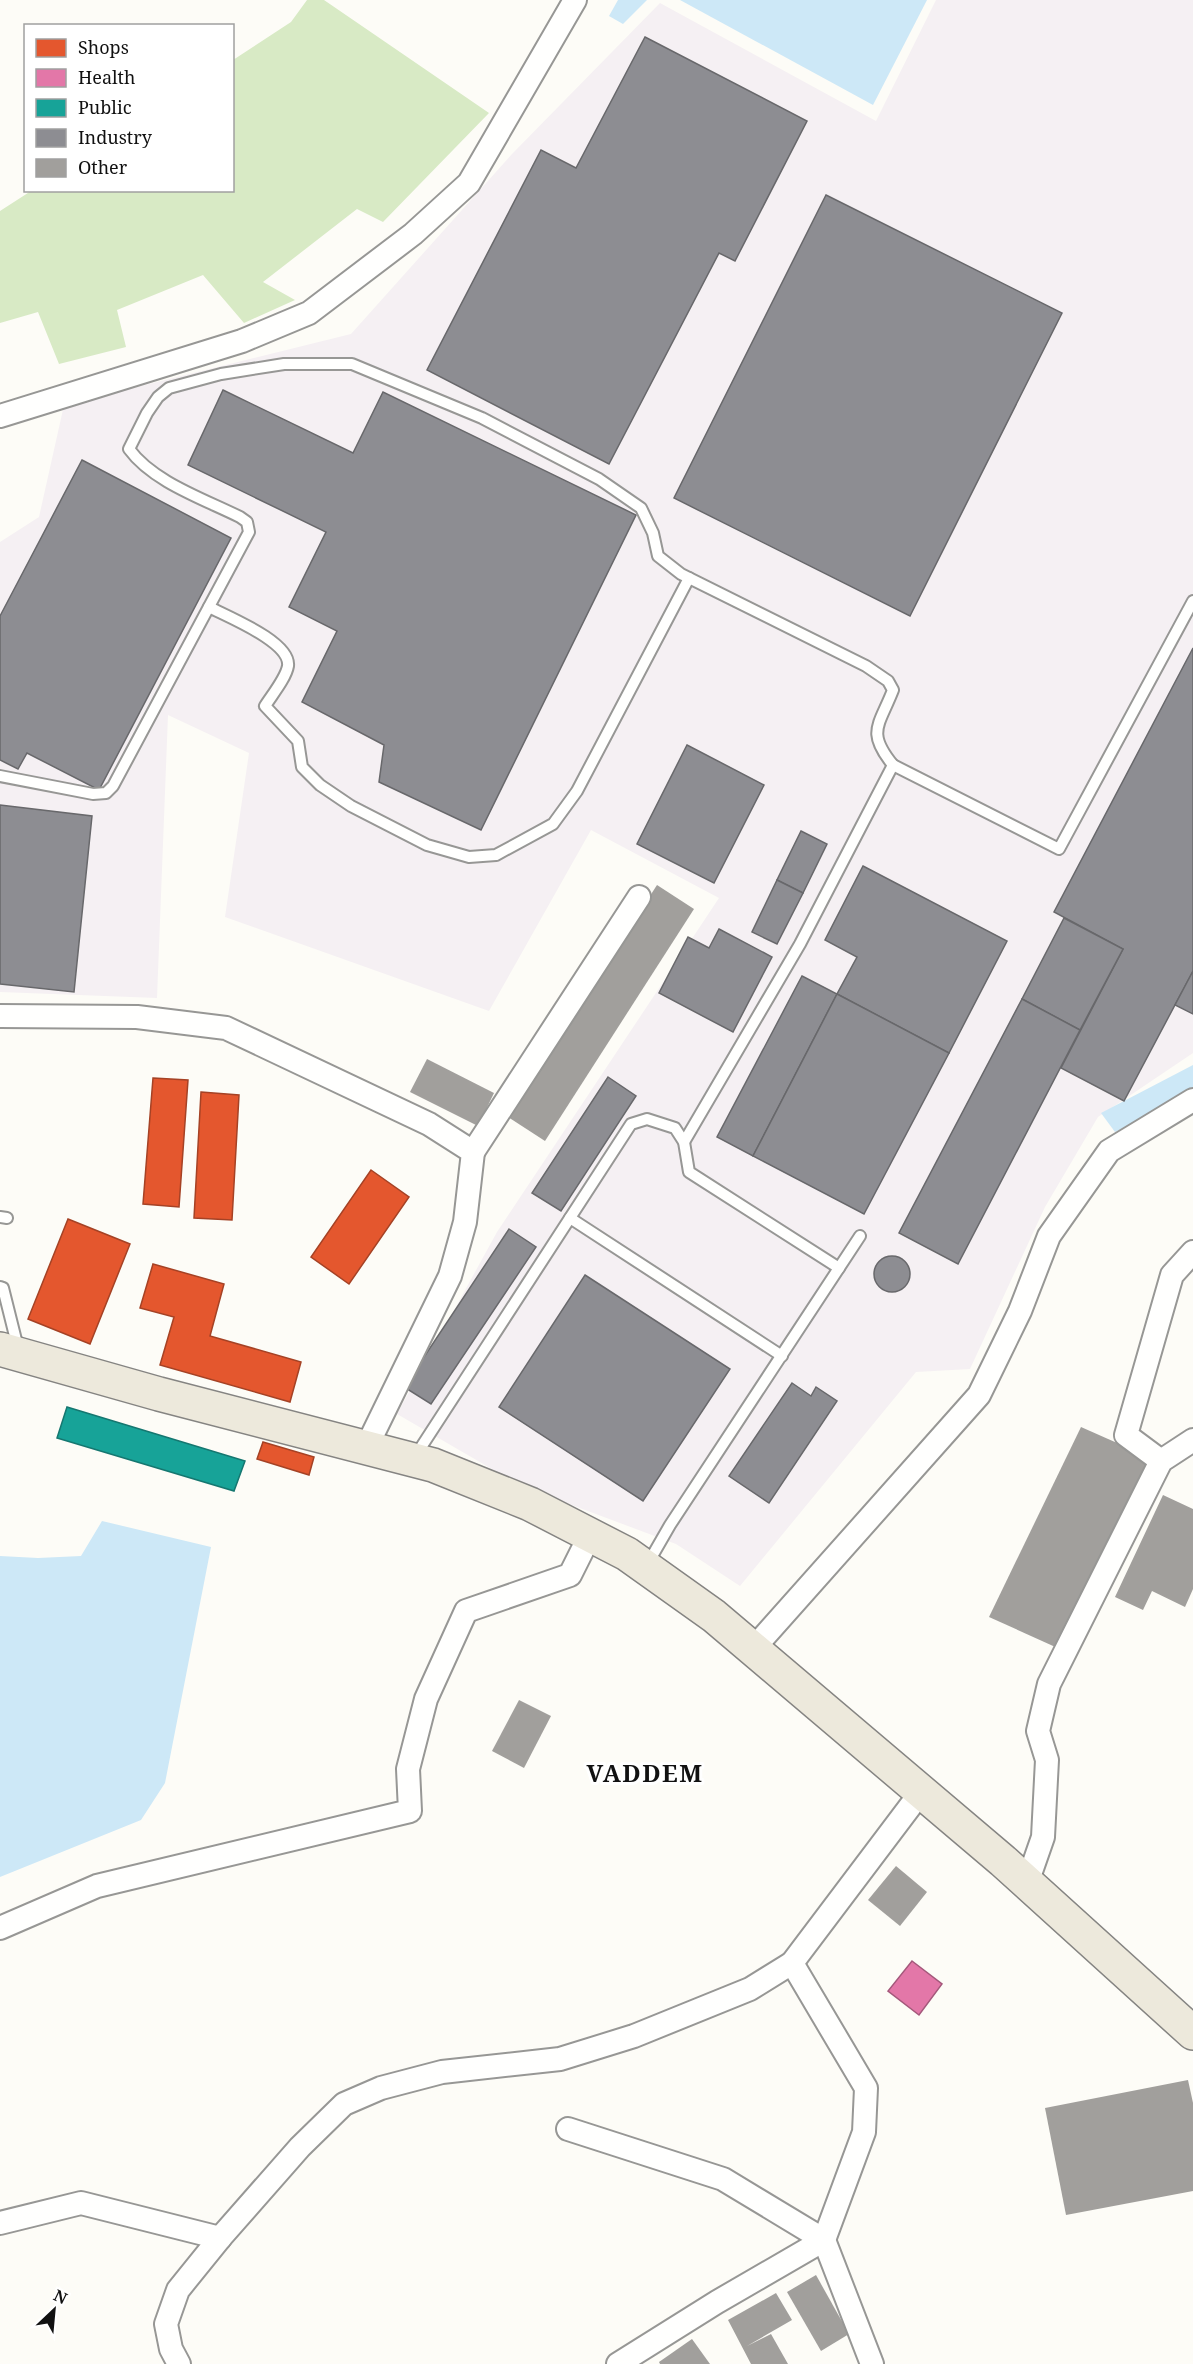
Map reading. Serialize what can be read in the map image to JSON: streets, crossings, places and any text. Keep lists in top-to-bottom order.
{
  "districts": ["VADDEM"],
  "legend": [
    "Shops",
    "Health",
    "Public",
    "Industry",
    "Other"
  ],
  "north": "top right"
}
